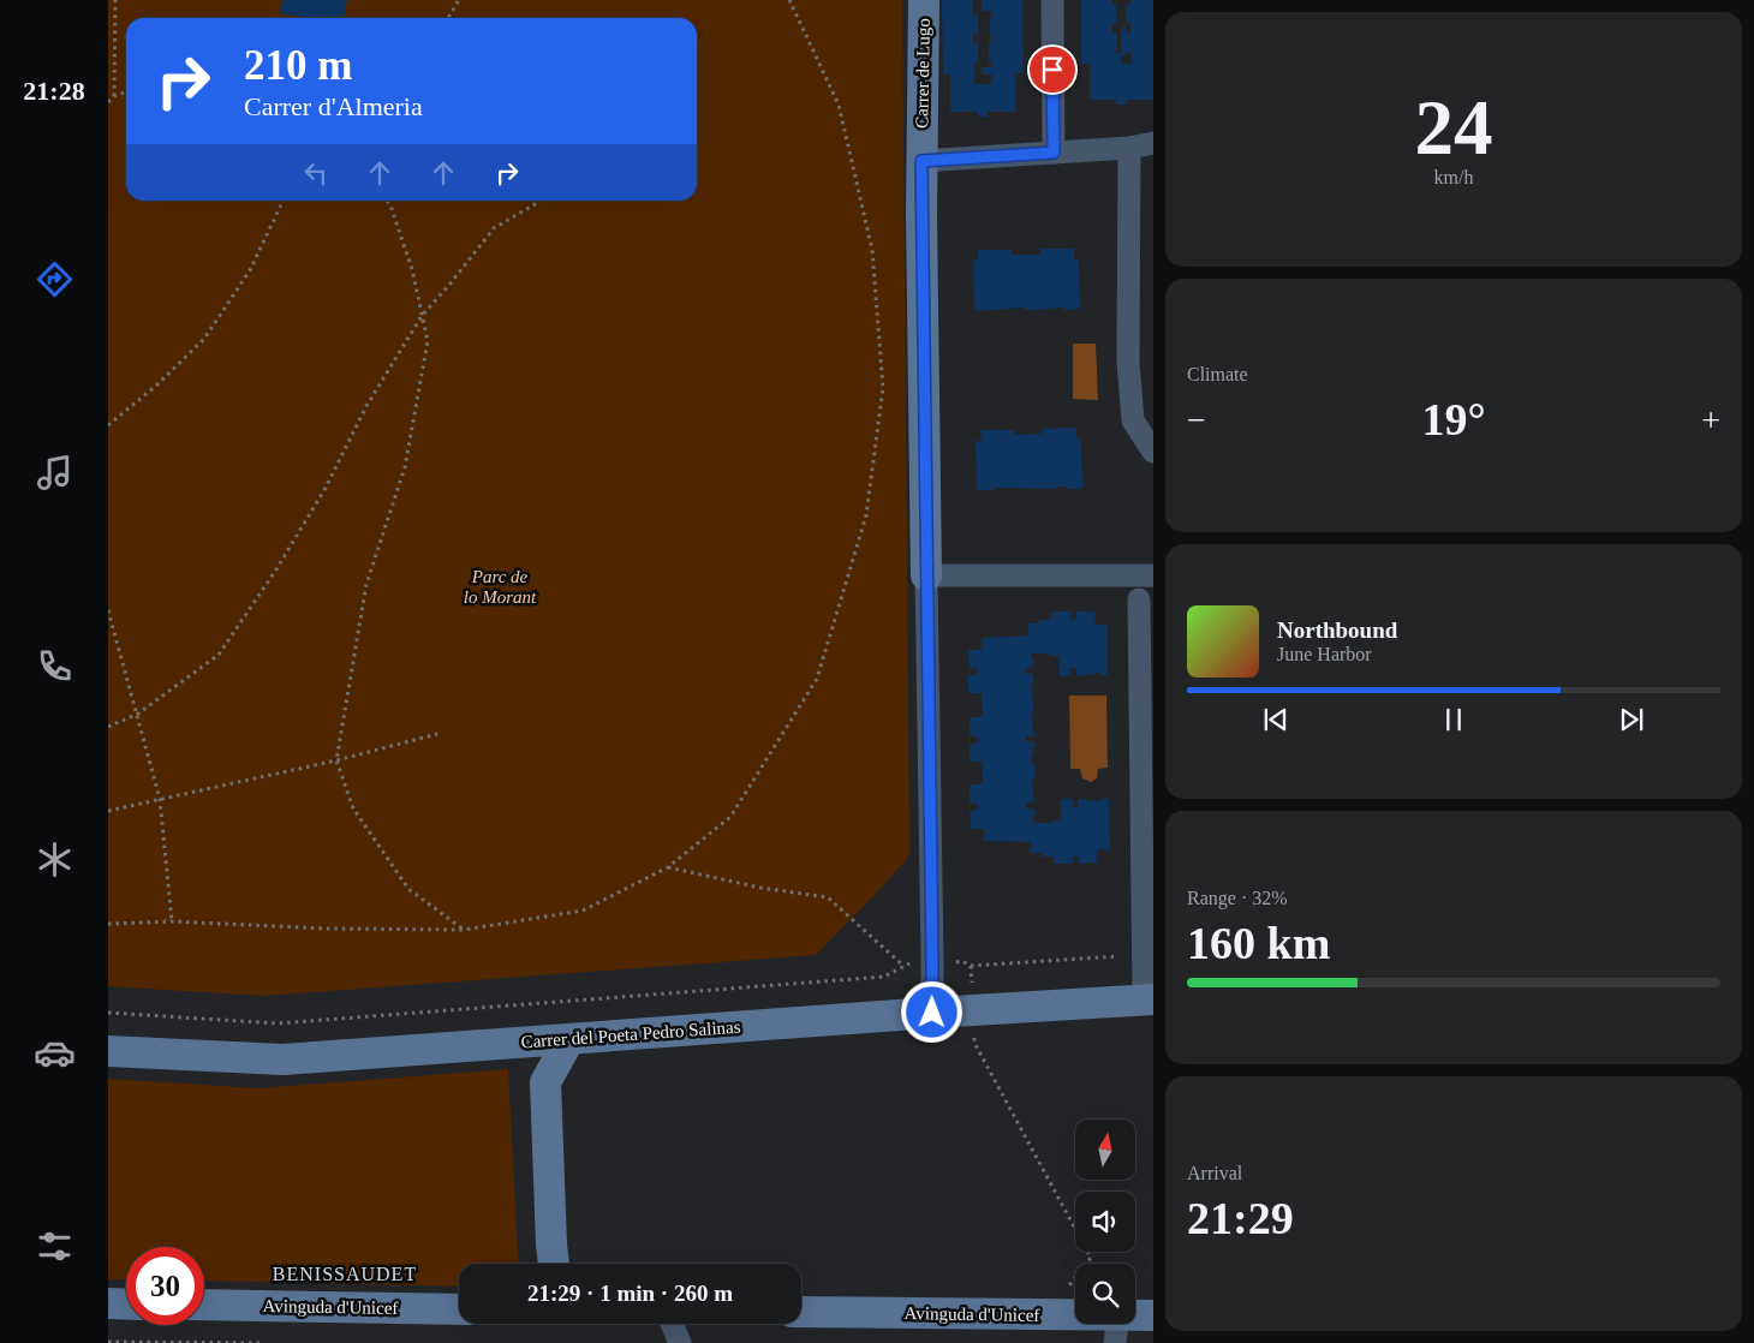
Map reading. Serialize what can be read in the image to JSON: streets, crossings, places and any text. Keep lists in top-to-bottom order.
{
  "streets": {
    "main road": ["Carrer de Lugo", "Carrer del Poeta Pedro Salinas", "Avinguda d'Unicef"]
  },
  "crossings": [
    ["Carrer de Lugo", "Carrer del Poeta Pedro Salinas"]
  ],
  "districts": ["BENISSAUDET"],
  "parks": ["Parc de lo Morant"],
  "north": "top",
  "page": {
    "tabs": "21:28",
    "tile": [
      ["24", "km/h"],
      "Climate",
      ["Range · 32%", "160 km"],
      ["Arrival", "21:29"]
    ],
    "turn": ["210 m", "Carrer d'Almeria"],
    "heat": ["−", "19°", "+"],
    "song": ["Northbound", "June Harbor"],
    "limit": "30",
    "trip": "21:29 · 1 min · 260 m"
  }
}
